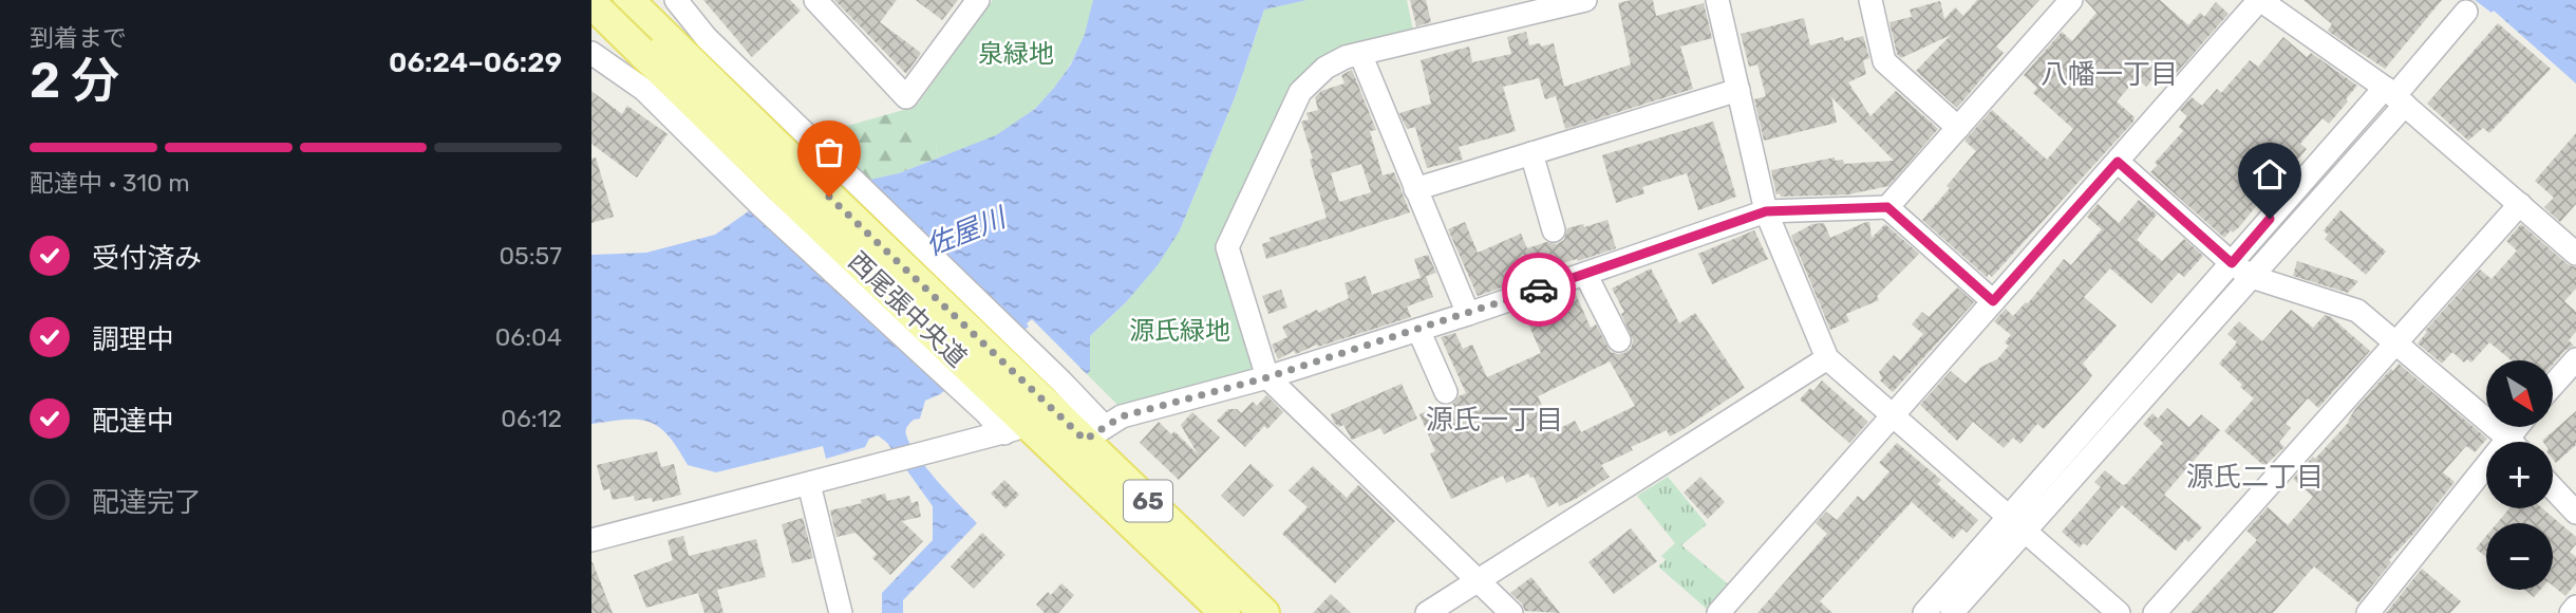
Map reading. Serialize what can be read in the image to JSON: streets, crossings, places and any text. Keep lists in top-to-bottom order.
{
  "streets": {
    "main road": ["西尾張中央道", "65"]
  },
  "crossings": [
    ["西尾張中央道", "65"]
  ],
  "districts": ["八幡一丁目", "源氏一丁目", "源氏二丁目"],
  "water": ["佐屋川"],
  "parks": ["泉緑地", "源氏緑地"],
  "north": "bottom right",
  "page": {
    "heading": ["2 分", "到着まで", "06:24–06:29"],
    "bar": "配達中 · 310 m",
    "list": [
      ["受付済み", "05:57"],
      ["調理中", "06:04"],
      ["配達中", "06:12"],
      "配達完了"
    ],
    "map_buttons": ["+", "−"]
  }
}
